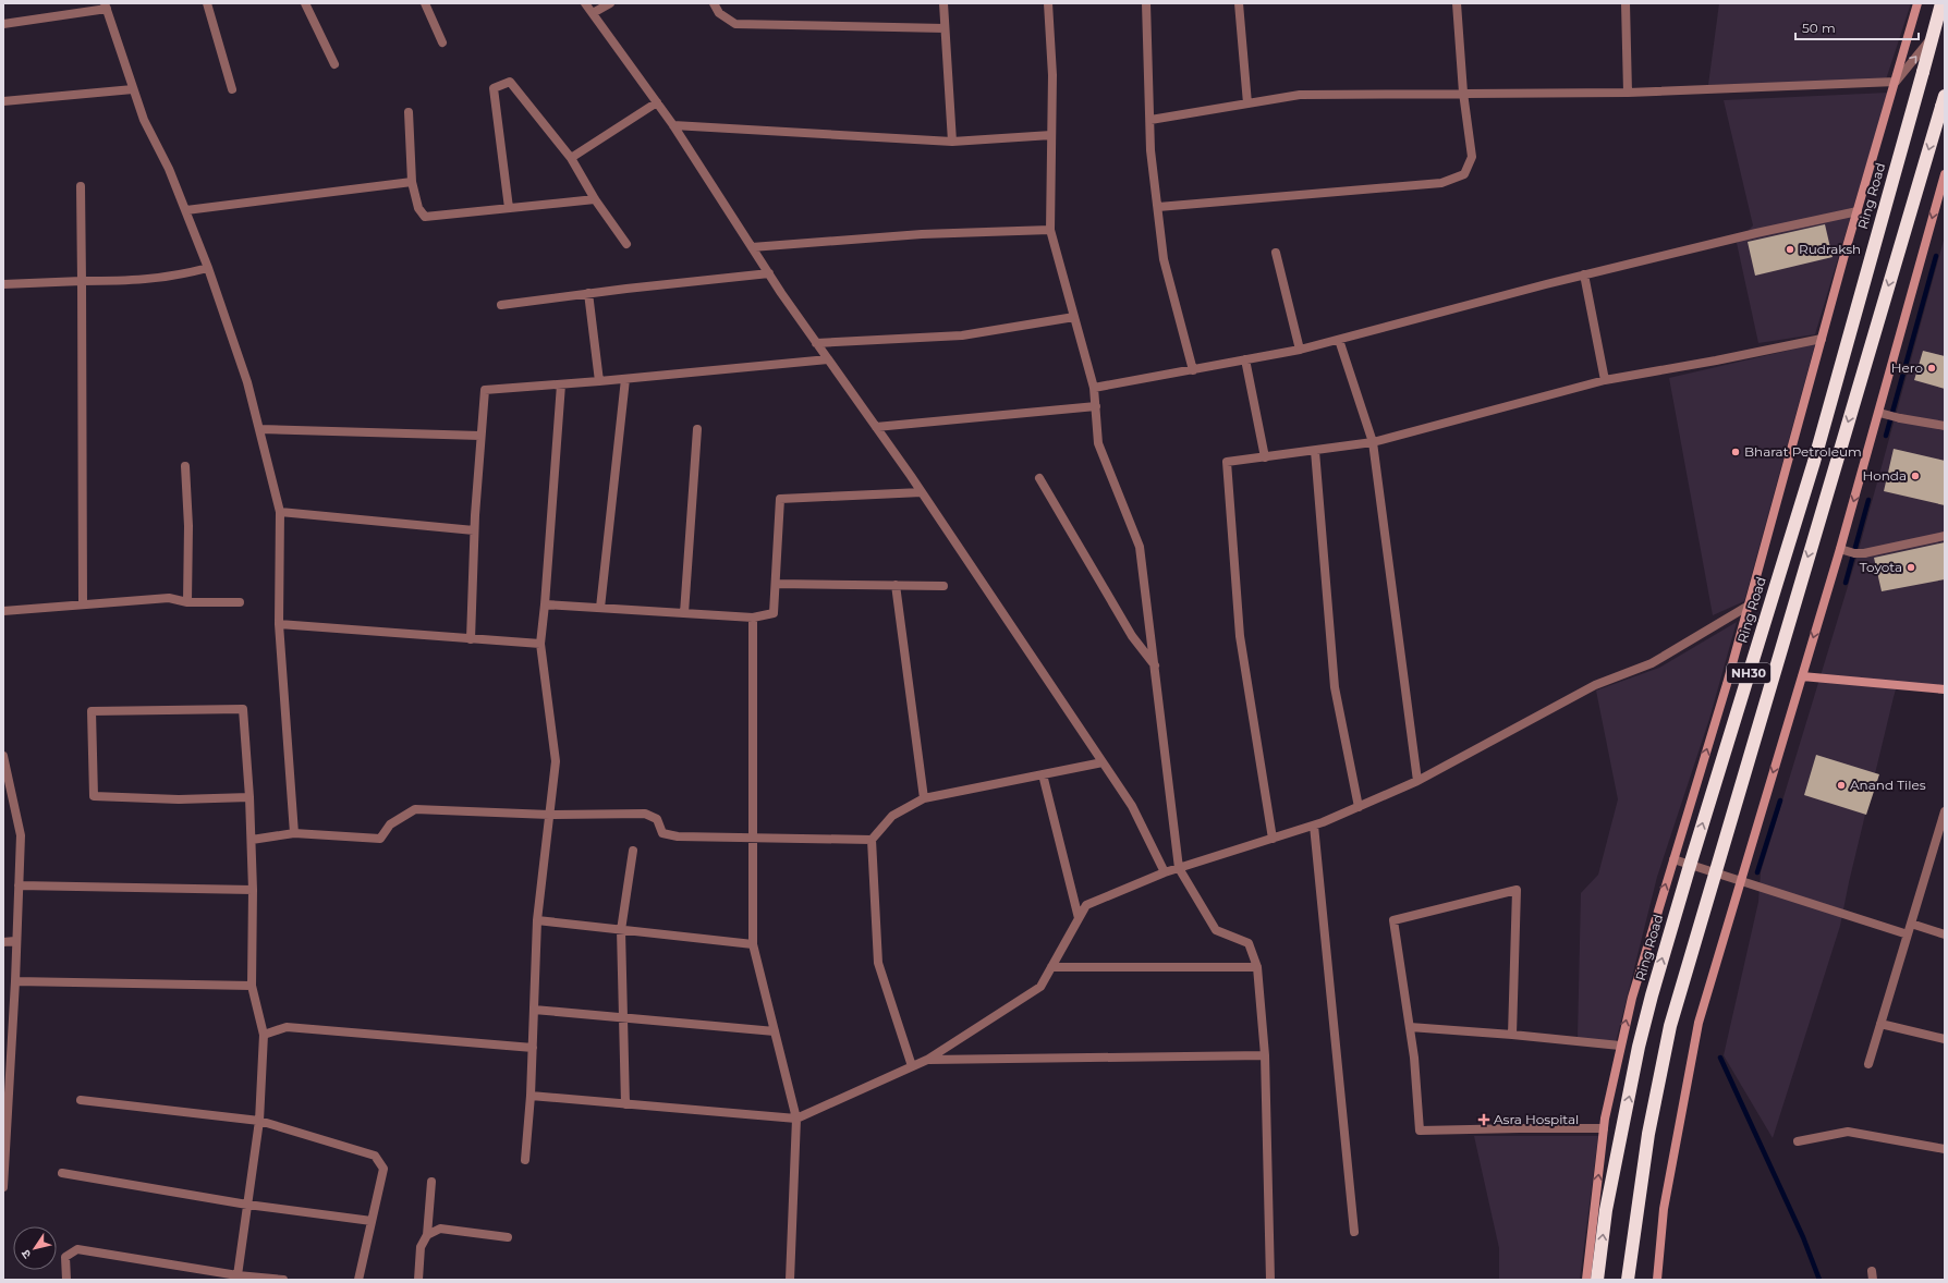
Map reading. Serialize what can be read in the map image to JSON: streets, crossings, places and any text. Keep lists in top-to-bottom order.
{
  "streets": {
    "highway": ["Ring Road", "NH30"]
  },
  "places": {
    "other": [
      "Rudraksh",
      "Hero",
      "Bharat Petroleum",
      "Honda",
      "Toyota",
      "Anand Tiles"
    ],
    "health": ["Asra Hospital"]
  },
  "scale_bar": "50 m",
  "north": "bottom left"
}
